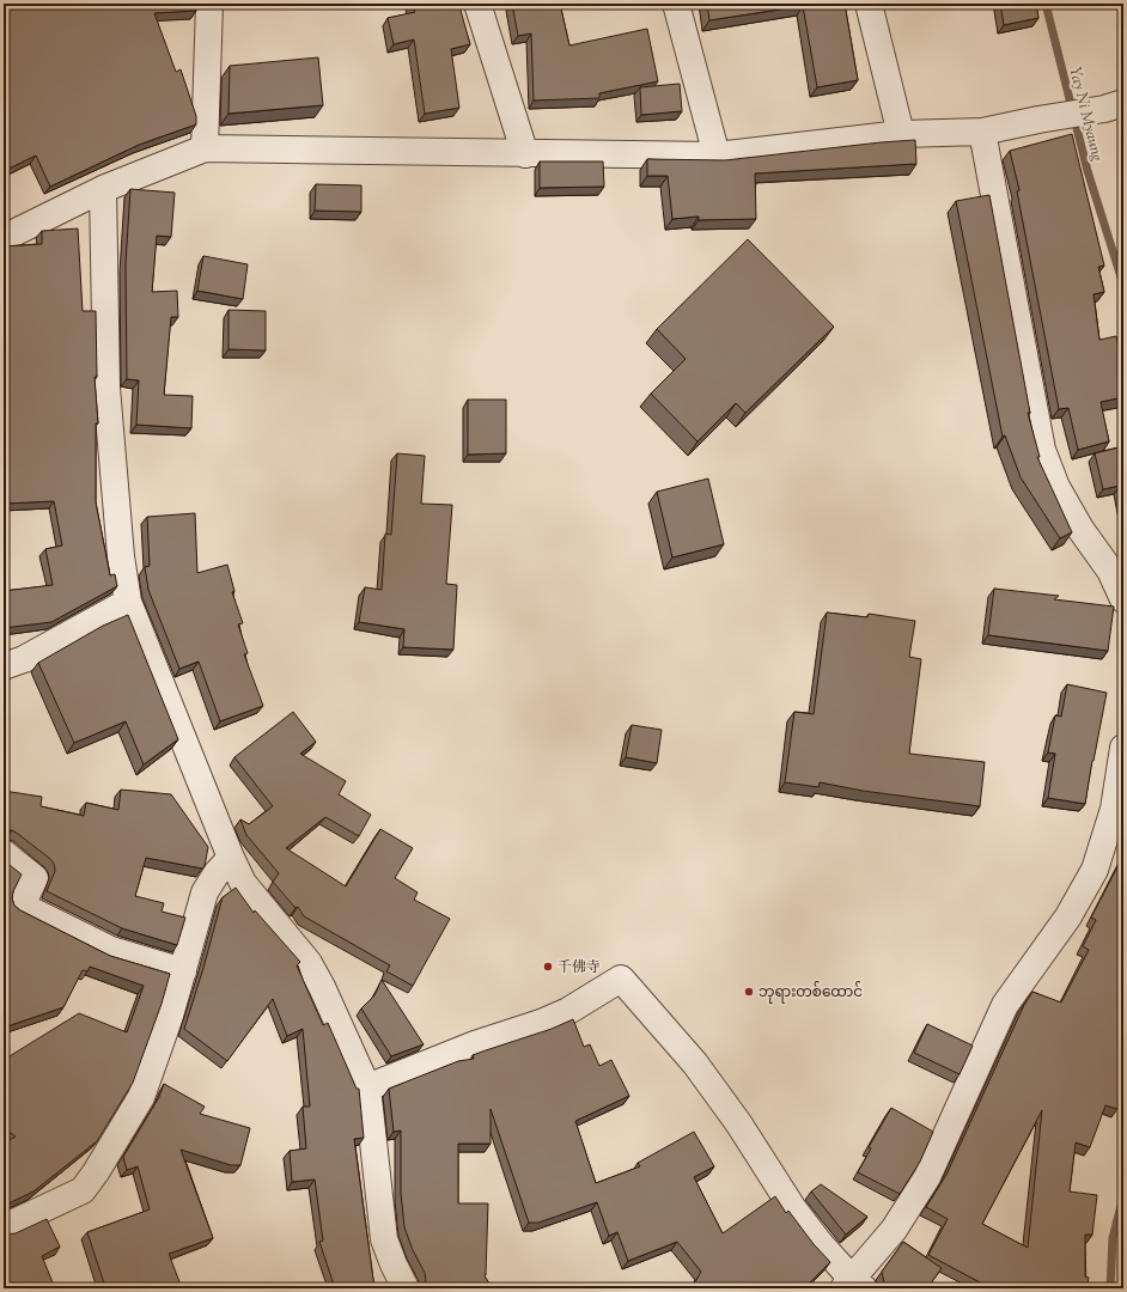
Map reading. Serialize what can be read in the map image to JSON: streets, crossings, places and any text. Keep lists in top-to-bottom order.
{
  "water": ["Yay Ni Myaung"],
  "places": ["千佛寺", "ဘုရားတစ်ထောင်"]
}
